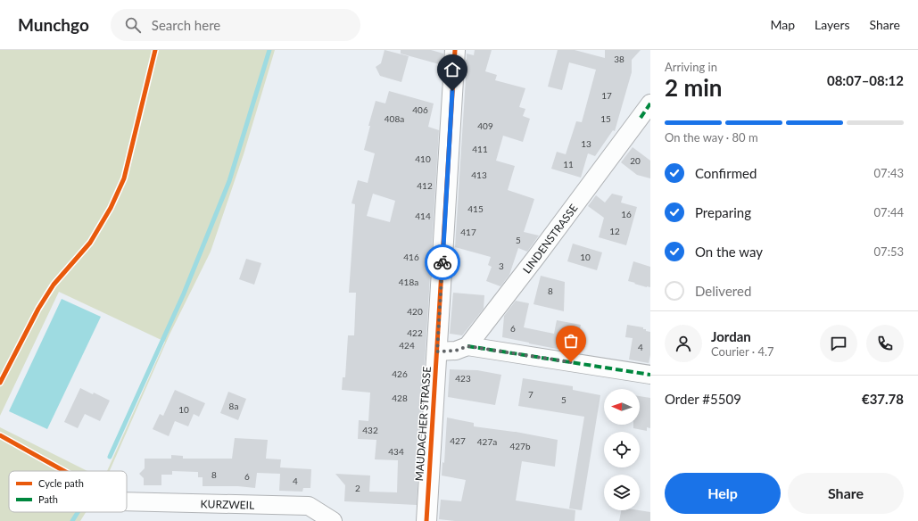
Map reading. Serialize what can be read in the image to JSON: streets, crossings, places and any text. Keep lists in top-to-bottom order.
{
  "streets": {
    "street": ["LINDENSTRASSE", "MAUDACHER STRASSE", "KURZWEIL"]
  },
  "house_numbers": [
    "38",
    "17",
    "406",
    "408a",
    "15",
    "409",
    "13",
    "411",
    "410",
    "20",
    "11",
    "413",
    "412",
    "415",
    "16",
    "414",
    "12",
    "417",
    "5",
    "416",
    "10",
    "3",
    "418a",
    "8",
    "420",
    "6",
    "422",
    "424",
    "4",
    "426",
    "423",
    "7",
    "428",
    "5",
    "8a",
    "10",
    "432",
    "427",
    "427a",
    "427b",
    "434",
    "8",
    "6",
    "4",
    "2"
  ],
  "legend": ["Cycle path", "Path"],
  "north": "left",
  "page": {
    "header": "Munchgo",
    "search": "Search here",
    "nav": ["Map", "Layers", "Share"],
    "heading": ["2 min", "Arriving in", "08:07–08:12"],
    "panel": [
      "Jordan",
      "Courier · 4.7",
      "Order #5509",
      "€37.78"
    ],
    "bar": "On the way · 80 m",
    "list": [
      ["Confirmed", "07:43"],
      ["Preparing", "07:44"],
      ["On the way", "07:53"],
      "Delivered"
    ],
    "buttons": ["Help", "Share"]
  }
}
